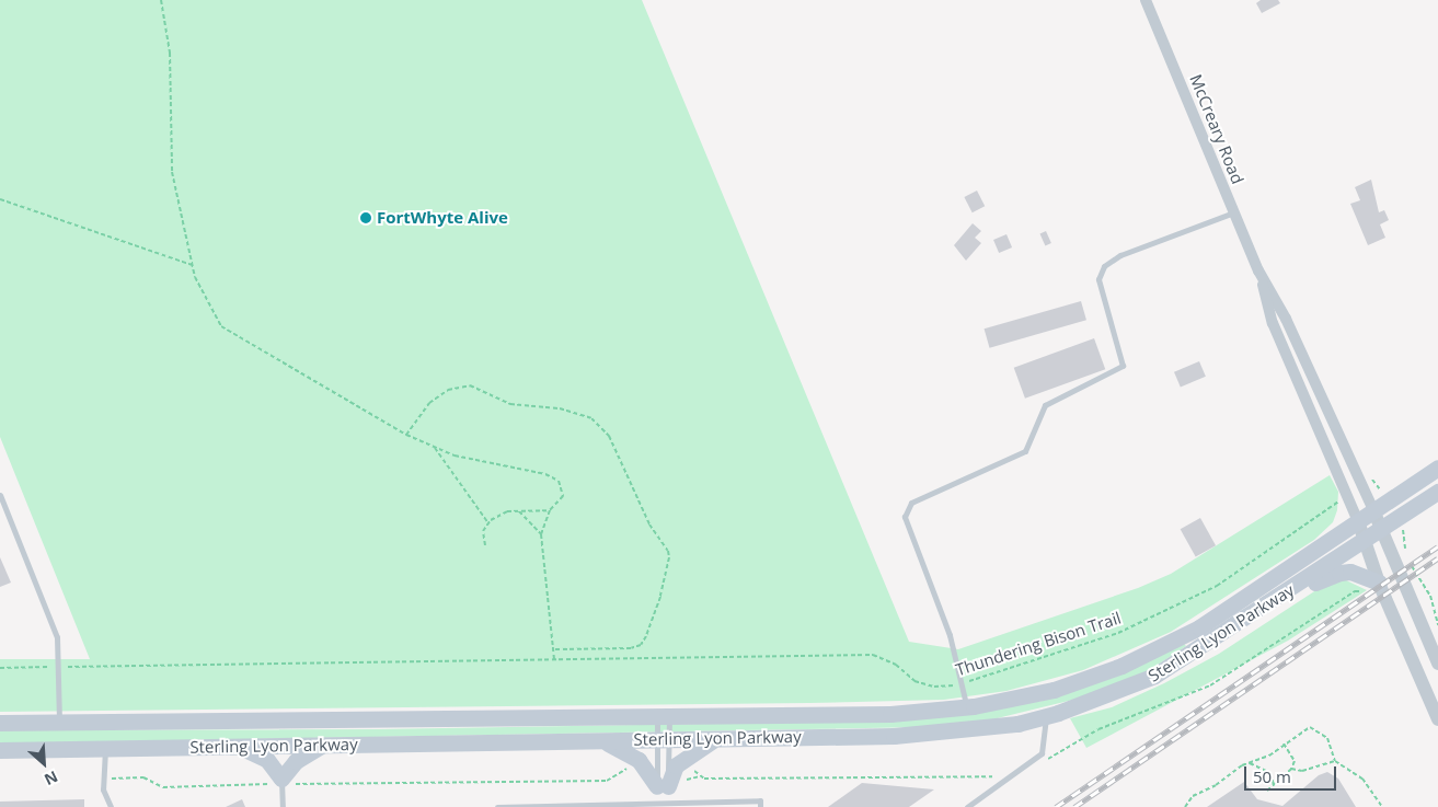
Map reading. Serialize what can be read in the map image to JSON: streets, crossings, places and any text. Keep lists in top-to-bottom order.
{
  "streets": {
    "main road": ["Sterling Lyon Parkway"],
    "street": ["McCreary Road"],
    "path": ["Thundering Bison Trail"]
  },
  "crossings": [
    ["McCreary Road", "Sterling Lyon Parkway"]
  ],
  "places": ["FortWhyte Alive"],
  "scale_bar": "50 m",
  "north": "bottom right"
}
